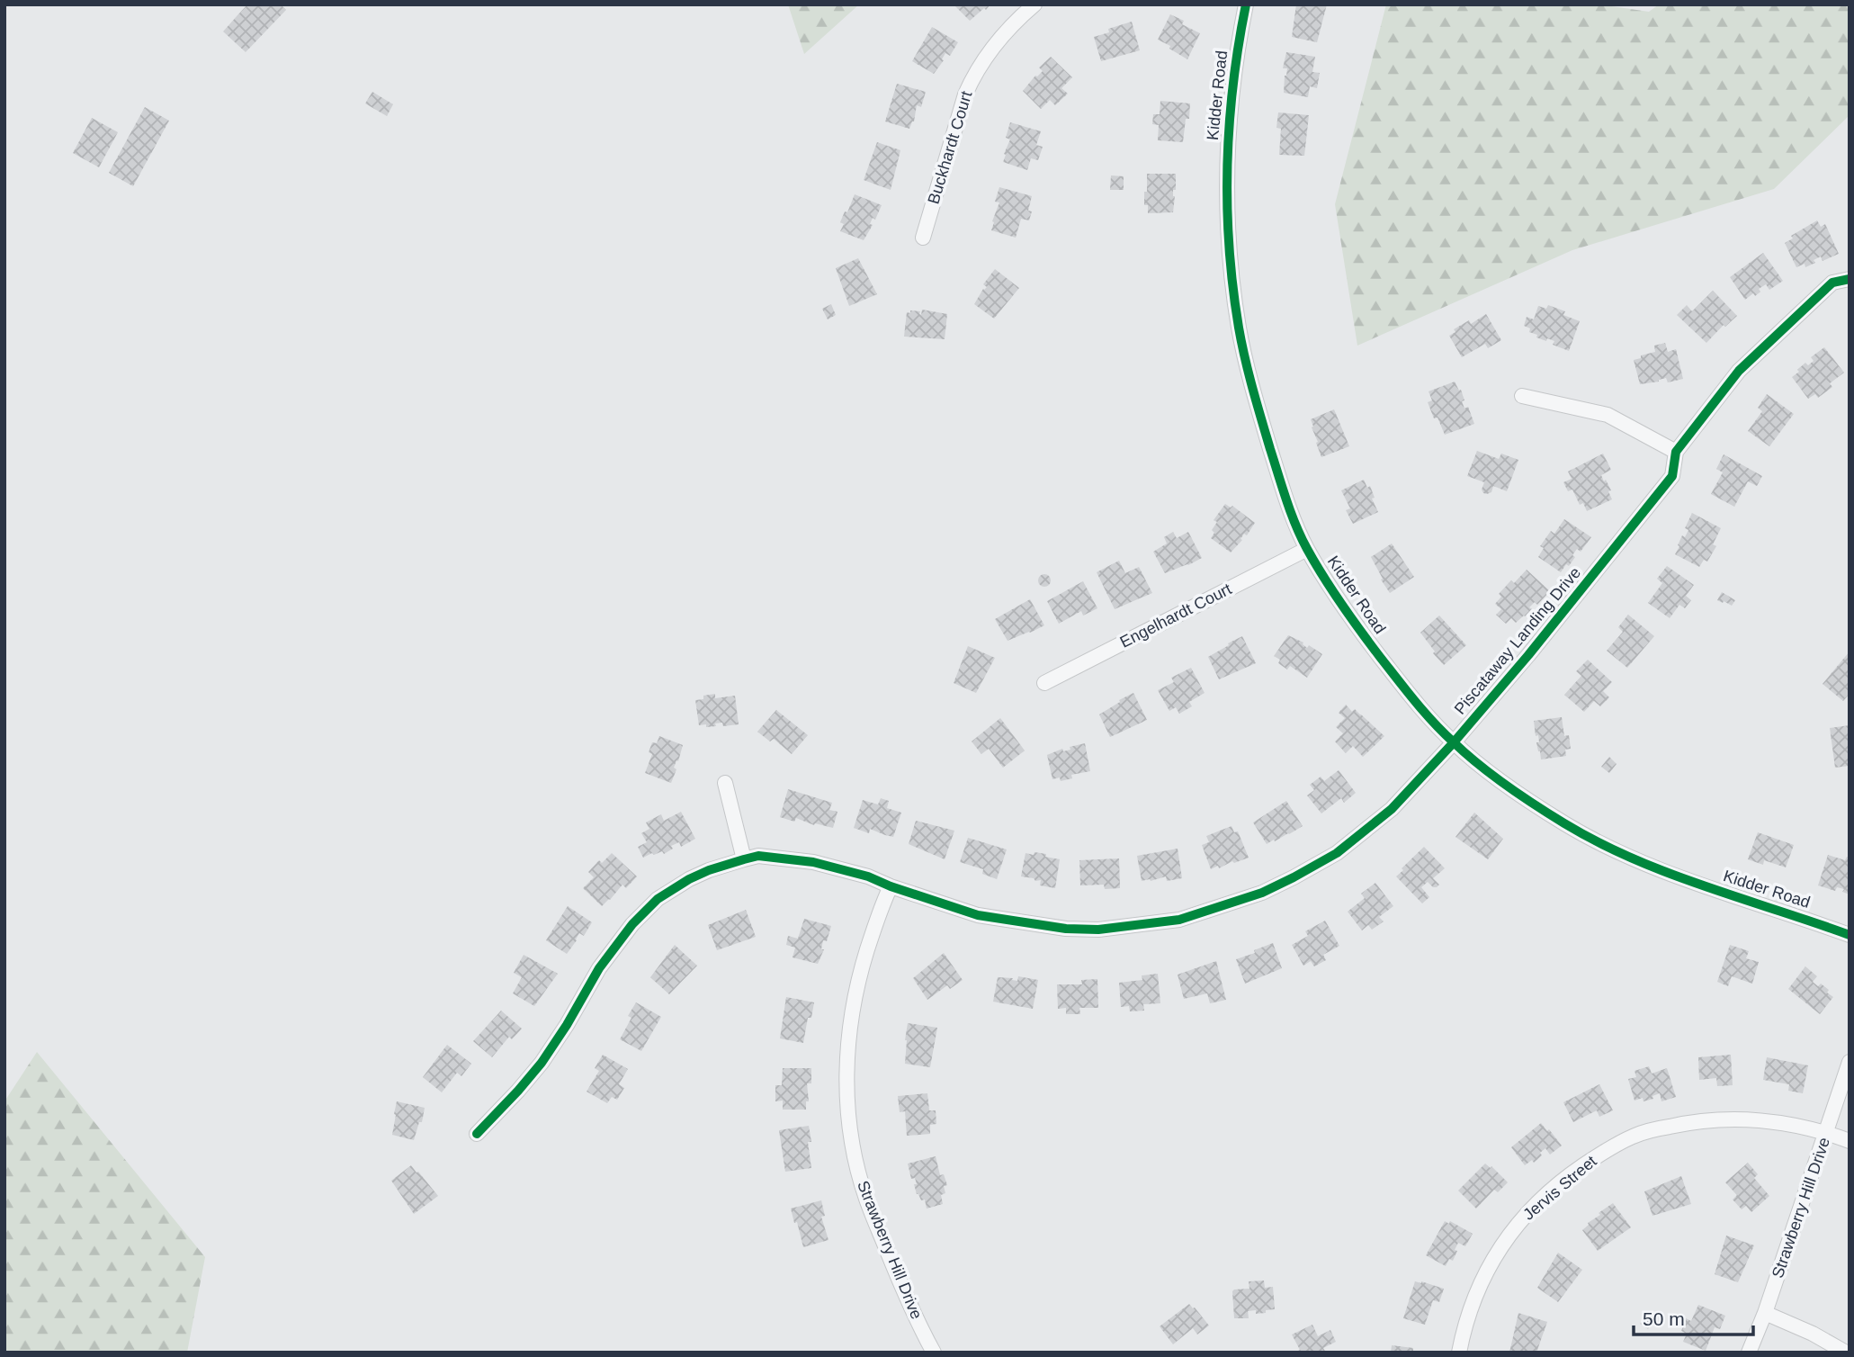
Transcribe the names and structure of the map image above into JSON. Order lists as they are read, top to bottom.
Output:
{
  "streets": {
    "street": [
      "Kidder Road",
      "Buckhardt Court",
      "Engelhardt Court",
      "Piscataway Landing Drive",
      "Jervis Street",
      "Strawberry Hill Drive"
    ]
  },
  "crossings": [
    ["Kidder Road", "Engelhardt Court"],
    ["Kidder Road", "Piscataway Landing Drive"],
    ["Piscataway Landing Drive", "Strawberry Hill Drive"],
    ["Jervis Street", "Strawberry Hill Drive"]
  ],
  "scale_bar": "50 m"
}
